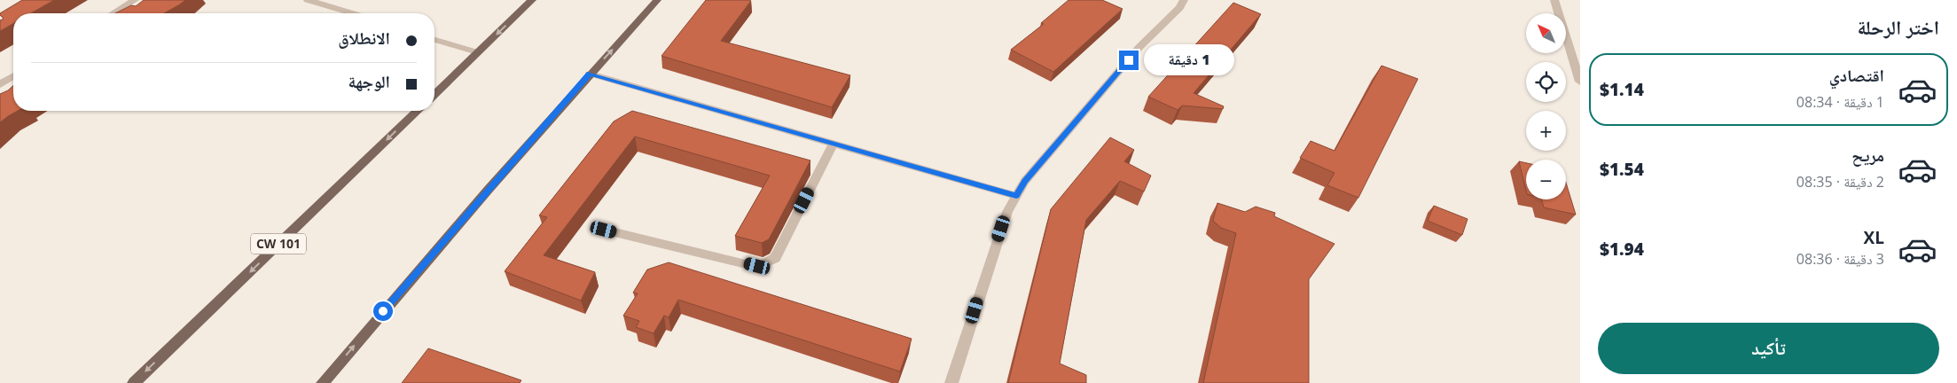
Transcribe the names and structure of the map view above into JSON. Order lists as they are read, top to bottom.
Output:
{
  "streets": {
    "main road": ["CW 101"]
  },
  "north": "top left",
  "page": {
    "heading": "اختر الرحلة",
    "map_buttons": ["+", "−"],
    "banner": ["الانطلاق", "الوجهة"],
    "bubble": "1 دقيقة",
    "list": [
      {
        "name": "اقتصادي",
        "note": "1 دقيقة · 08:34",
        "value": "$1.14"
      },
      {
        "name": "مريح",
        "note": "2 دقيقة · 08:35",
        "value": "$1.54"
      },
      {
        "name": "XL",
        "note": "3 دقيقة · 08:36",
        "value": "$1.94"
      }
    ],
    "buttons": "تأكيد"
  }
}
